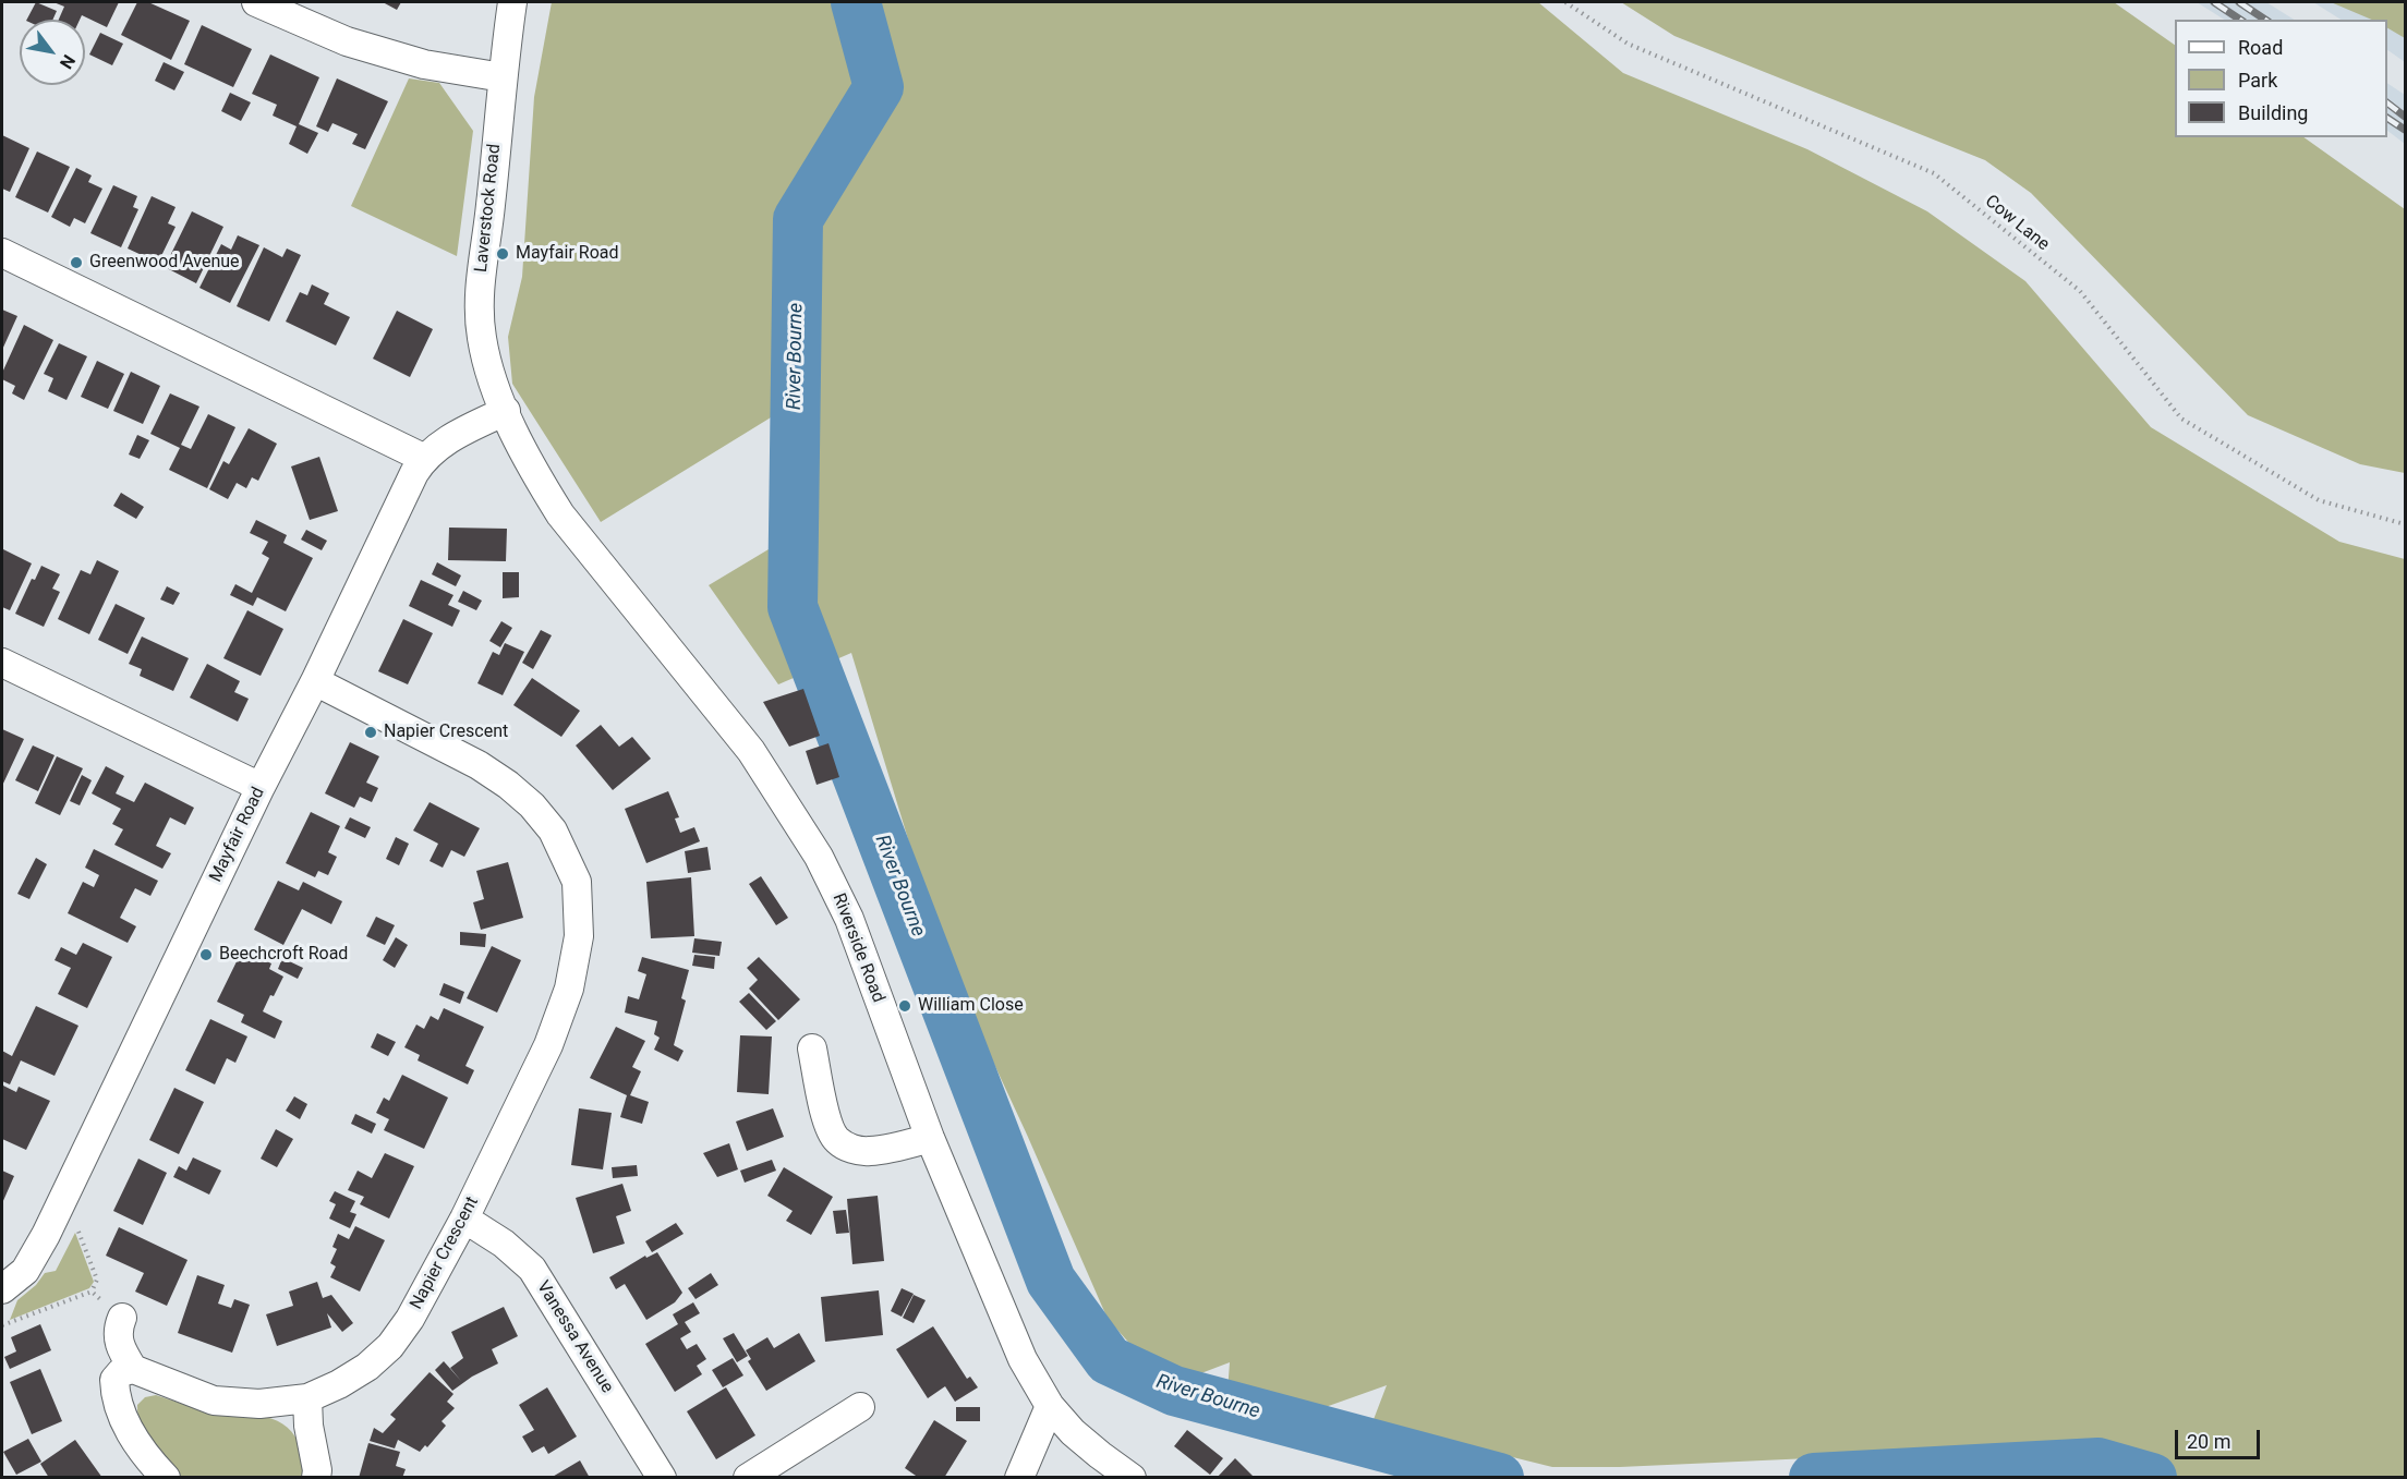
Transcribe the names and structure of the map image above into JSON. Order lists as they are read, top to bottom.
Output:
{
  "streets": {
    "street": [
      "Laverstock Road",
      "Mayfair Road",
      "Riverside Road",
      "Napier Crescent",
      "Vanessa Avenue"
    ],
    "path": ["Cow Lane"]
  },
  "crossings": [
    ["Laverstock Road", "Mayfair Road"],
    ["Laverstock Road", "Riverside Road"],
    ["Mayfair Road", "Riverside Road"],
    ["Mayfair Road", "Napier Crescent"],
    ["Napier Crescent", "Vanessa Avenue"]
  ],
  "water": ["River Bourne"],
  "places": [
    "Mayfair Road",
    "Greenwood Avenue",
    "Napier Crescent",
    "Beechcroft Road",
    "William Close"
  ],
  "legend": ["Road", "Park", "Building"],
  "scale_bar": "20 m",
  "north": "bottom right"
}
